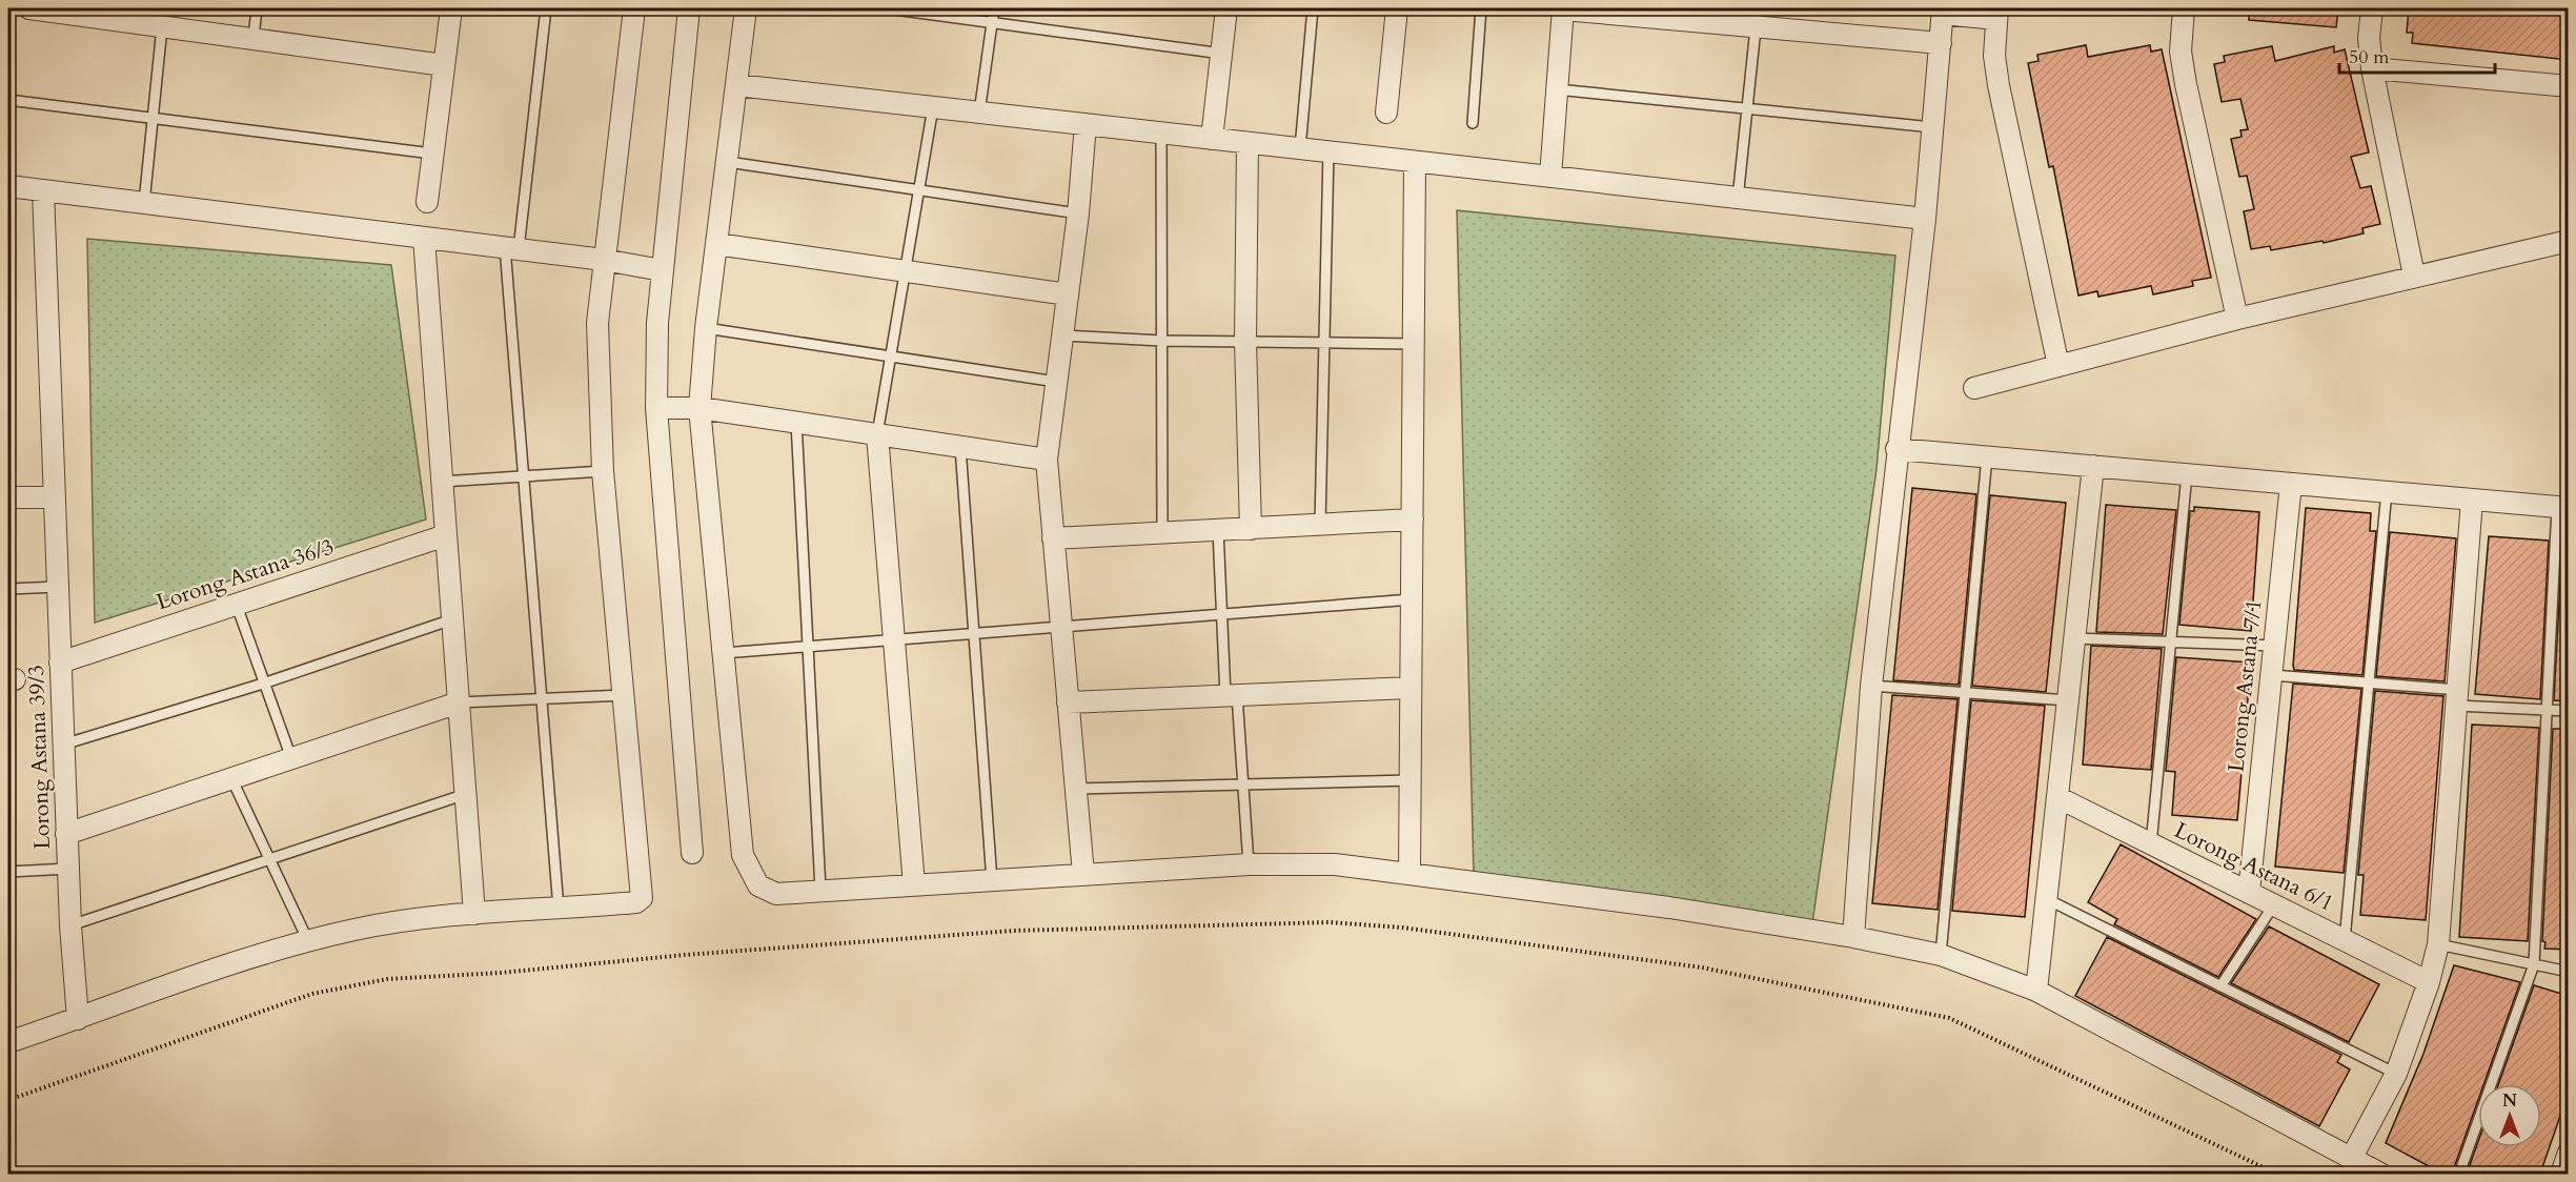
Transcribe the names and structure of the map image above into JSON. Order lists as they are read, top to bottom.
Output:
{
  "streets": {
    "street": [
      "Lorong Astana 36/3",
      "Lorong Astana 7/1",
      "Lorong Astana 39/3",
      "Lorong Astana 6/1"
    ]
  },
  "crossings": [
    ["Lorong Astana 36/3", "Lorong Astana 39/3"],
    ["Lorong Astana 7/1", "Lorong Astana 6/1"]
  ],
  "scale_bar": "50 m",
  "north": "top"
}
